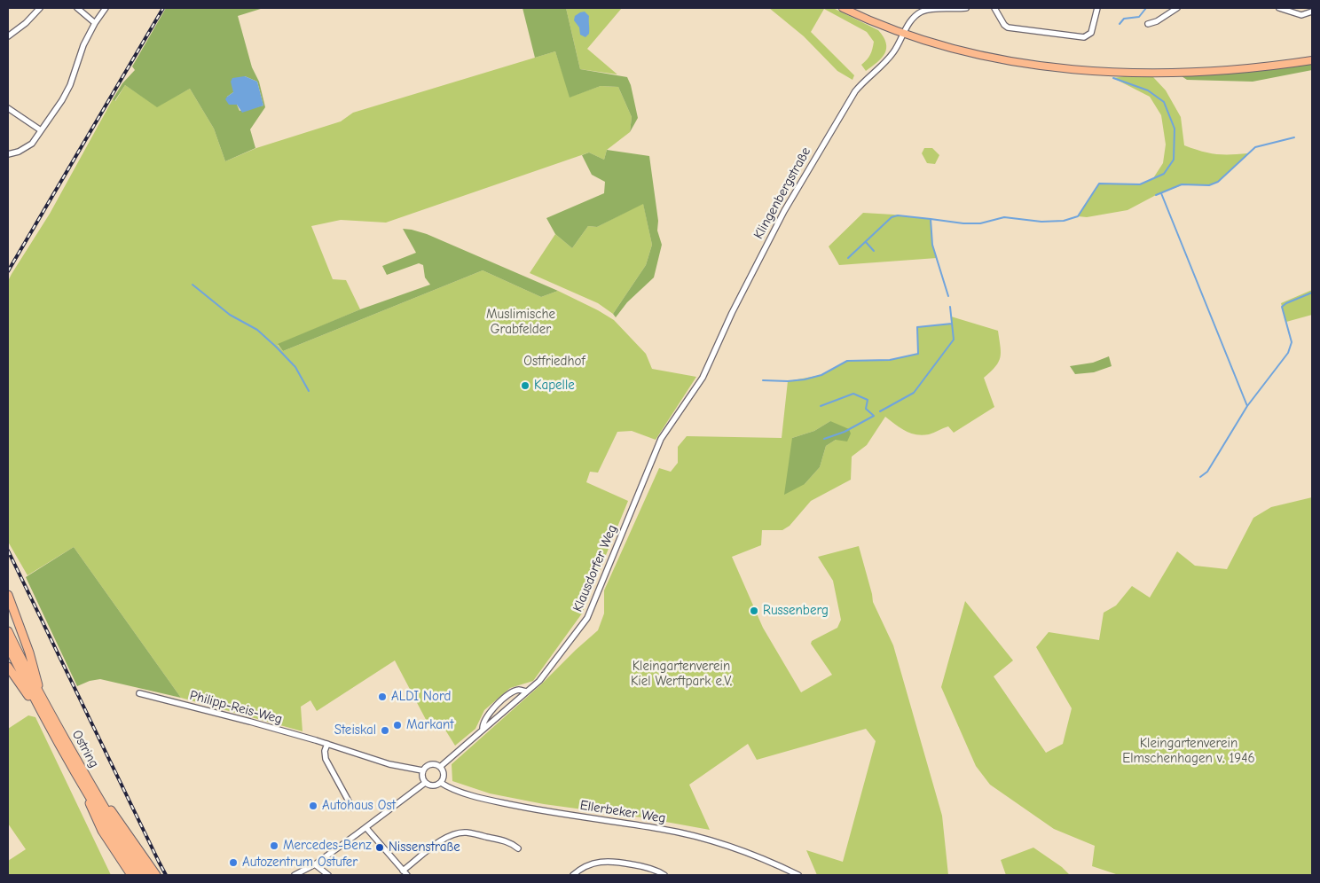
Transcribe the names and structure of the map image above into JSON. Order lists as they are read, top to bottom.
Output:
{
  "streets": {
    "highway": ["Ostring"],
    "street": [
      "Klingenbergstraße",
      "Klausdorfer Weg",
      "Philipp-Reis-Weg",
      "Ellerbeker Weg"
    ]
  },
  "crossings": [
    ["Klingenbergstraße", "Klausdorfer Weg"],
    ["Klausdorfer Weg", "Philipp-Reis-Weg"],
    ["Klausdorfer Weg", "Ellerbeker Weg"],
    ["Philipp-Reis-Weg", "Ellerbeker Weg"]
  ],
  "parks": [
    "Muslimische Grabfelder",
    "Ostfriedhof",
    "Kleingartenverein Kiel Werftpark e.V.",
    "Kleingartenverein Elmschenhagen v. 1946"
  ],
  "places": [
    "Kapelle",
    "Russenberg",
    "ALDI Nord",
    "Markant",
    "Steiskal",
    "Autohaus Ost",
    "Mercedes-Benz",
    "Nissenstraße",
    "Autozentrum Ostufer"
  ]
}
